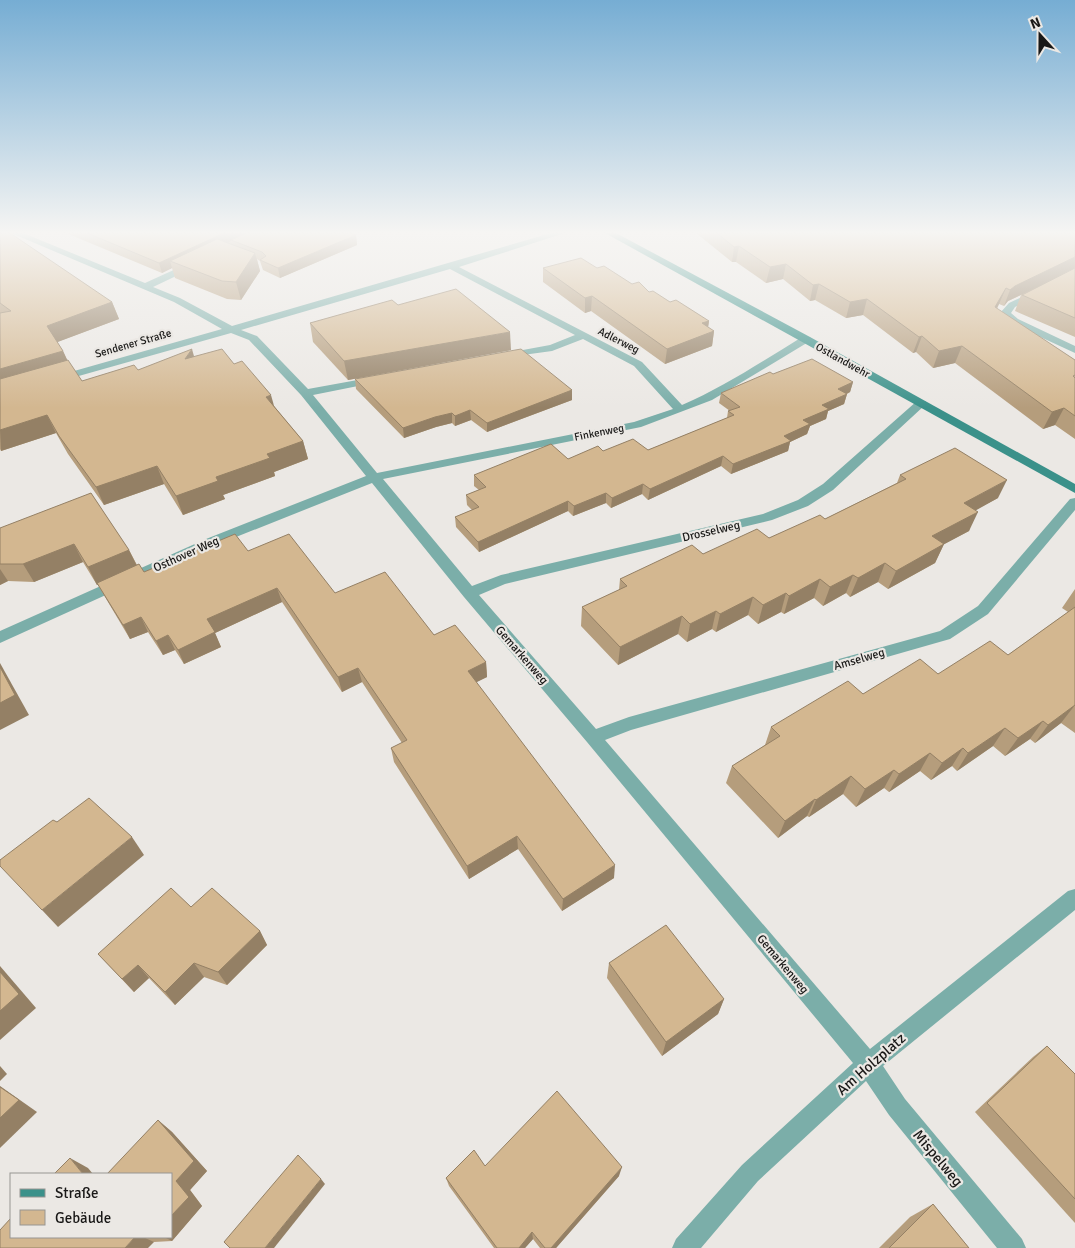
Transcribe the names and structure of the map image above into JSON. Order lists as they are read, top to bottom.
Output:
{
  "streets": {
    "street": [
      "Adlerweg",
      "Sendener Straße",
      "Ostlandwehr",
      "Finkenweg",
      "Drosselweg",
      "Osthover Weg",
      "Gemarkenweg",
      "Amselweg",
      "Am Holzplatz",
      "Mispelweg"
    ]
  },
  "crossings": [
    ["Adlerweg", "Finkenweg"],
    ["Sendener Straße", "Gemarkenweg"],
    ["Ostlandwehr", "Finkenweg"],
    ["Ostlandwehr", "Drosselweg"],
    ["Finkenweg", "Osthover Weg"],
    ["Finkenweg", "Gemarkenweg"],
    ["Drosselweg", "Gemarkenweg"],
    ["Osthover Weg", "Gemarkenweg"],
    ["Gemarkenweg", "Amselweg"],
    ["Gemarkenweg", "Am Holzplatz"],
    ["Gemarkenweg", "Mispelweg"],
    ["Am Holzplatz", "Mispelweg"]
  ],
  "legend": ["Straße", "Gebäude"],
  "north": "top"
}
